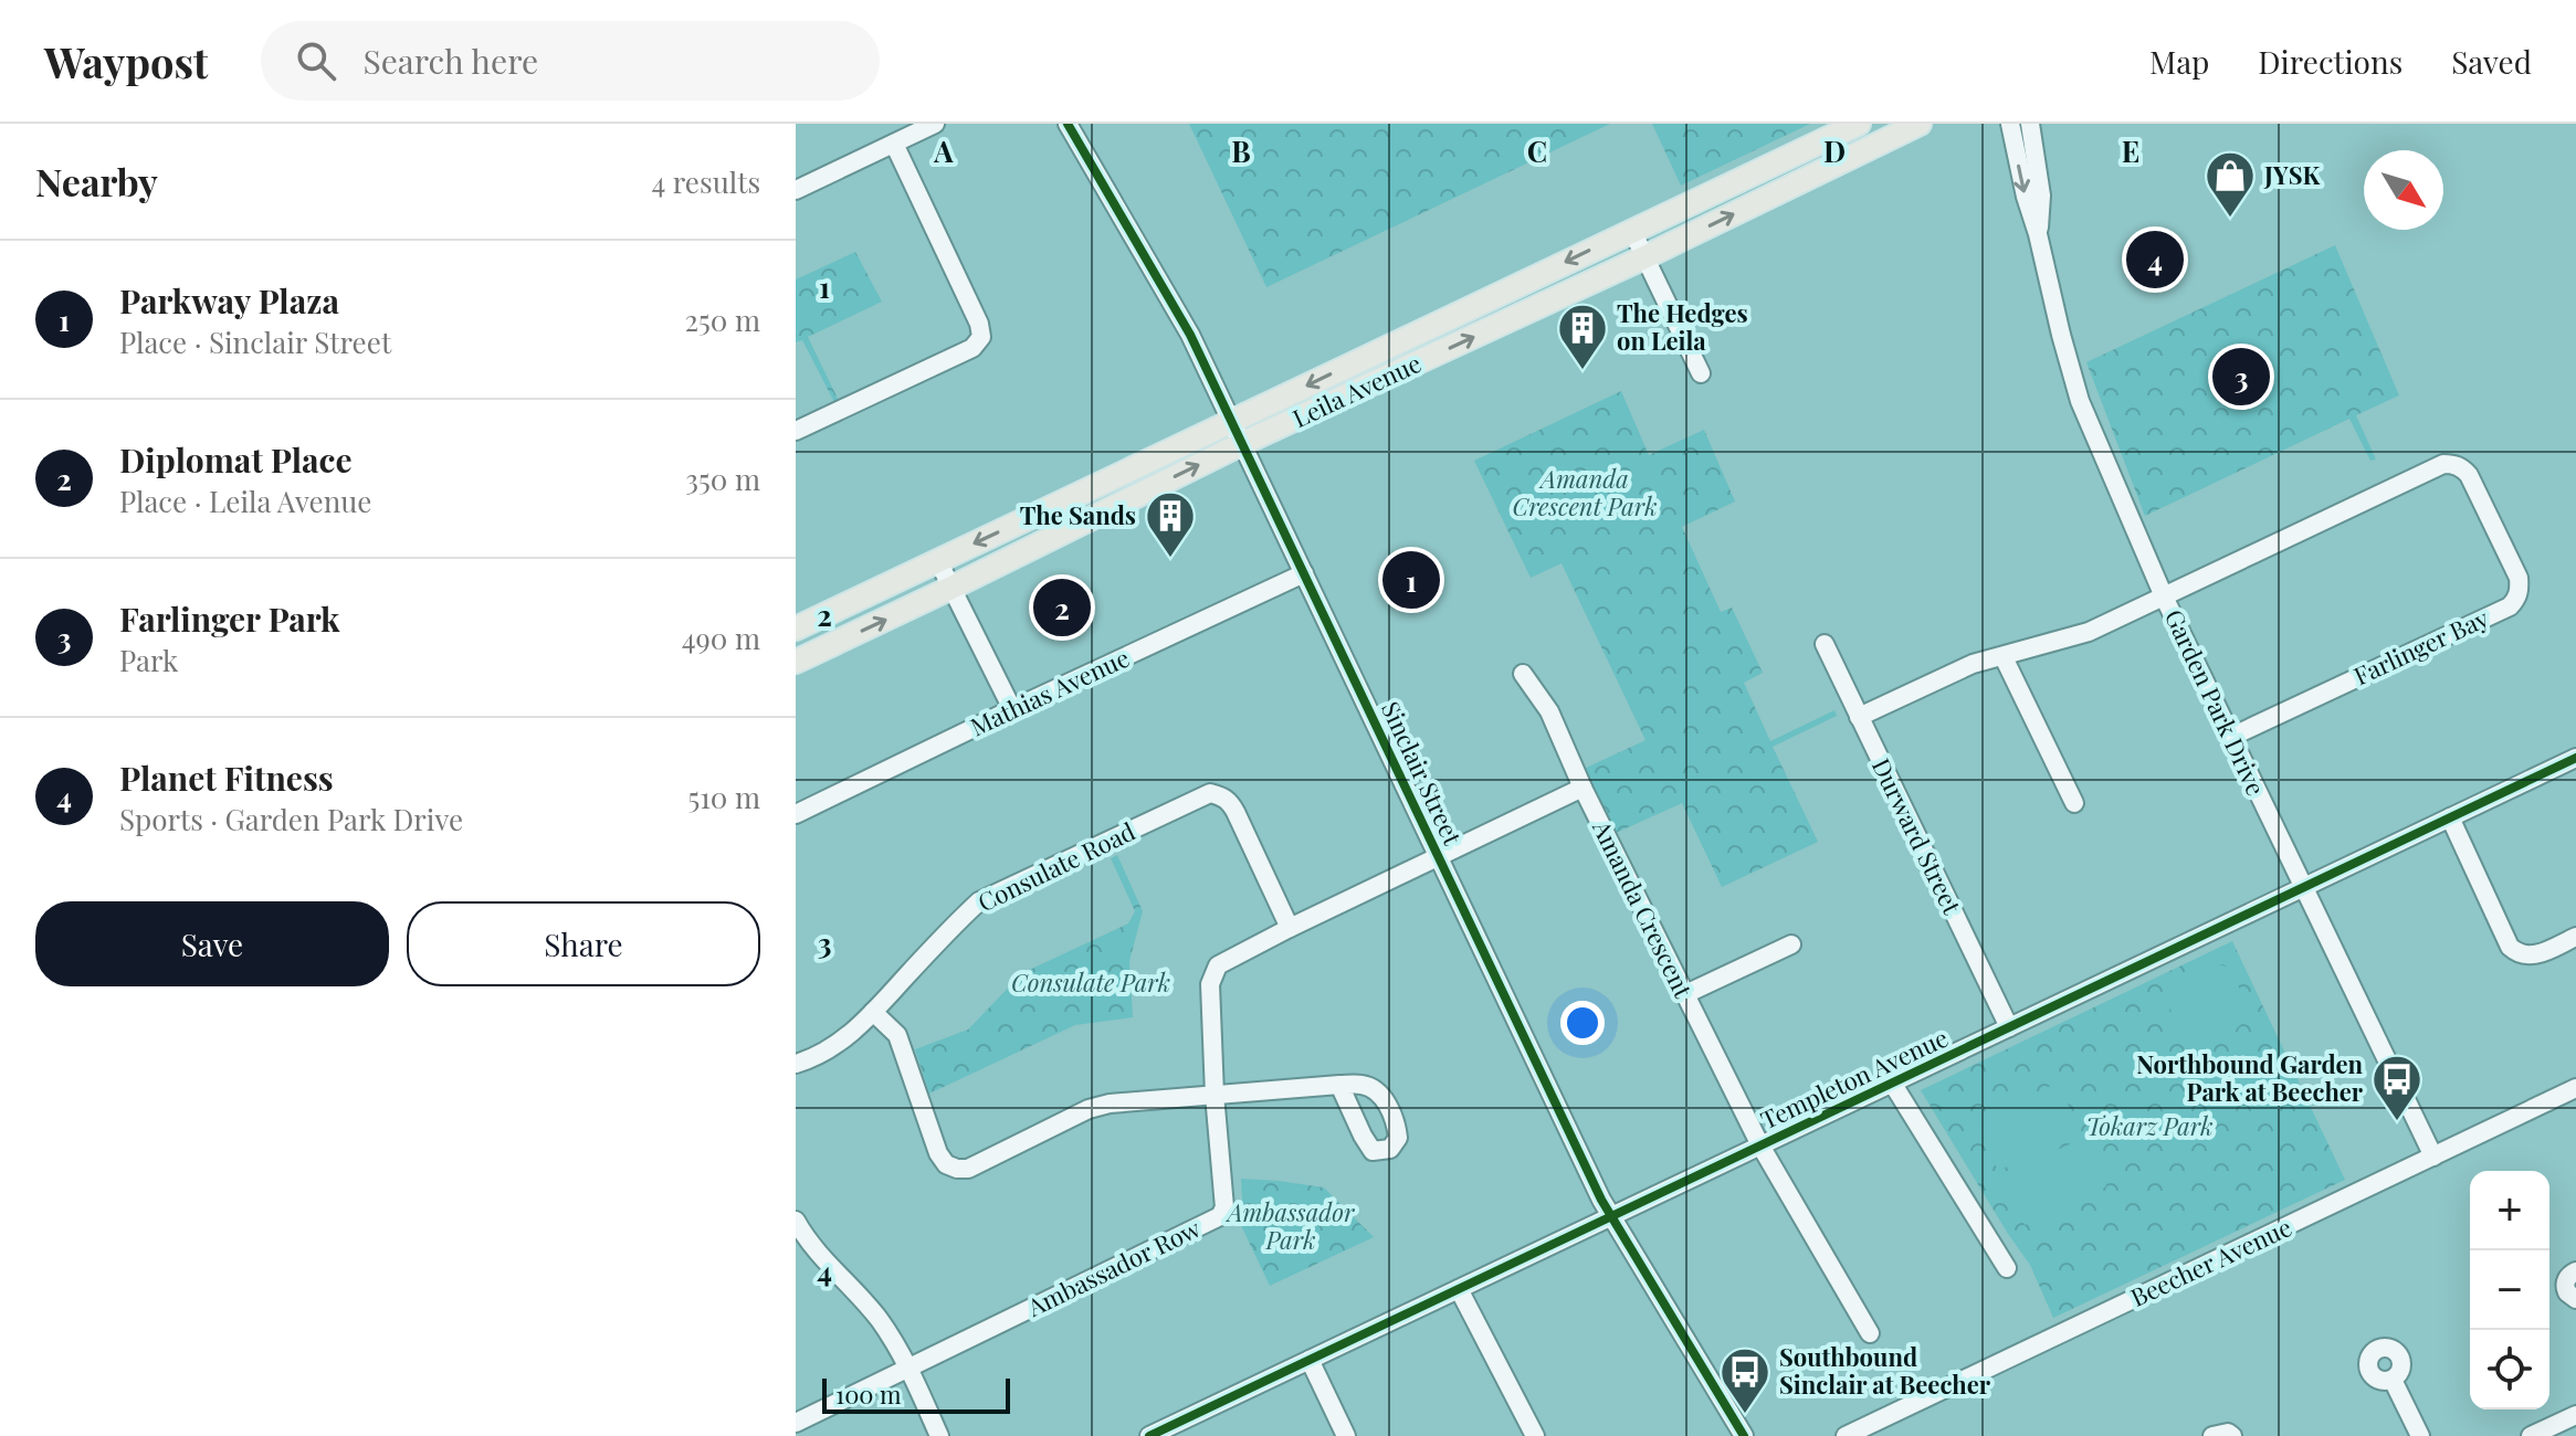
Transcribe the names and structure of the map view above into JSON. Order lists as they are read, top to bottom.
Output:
{
  "streets": {
    "main road": ["Leila Avenue"],
    "street": [
      "Farlinger Bay",
      "Mathias Avenue",
      "Garden Park Drive",
      "Sinclair Street",
      "Durward Street",
      "Consulate Road",
      "Amanda Crescent",
      "Templeton Avenue",
      "Beecher Avenue",
      "Ambassador Row"
    ]
  },
  "crossings": [
    ["Leila Avenue", "Sinclair Street"],
    ["Farlinger Bay", "Garden Park Drive"],
    ["Farlinger Bay", "Durward Street"],
    ["Mathias Avenue", "Sinclair Street"],
    ["Garden Park Drive", "Templeton Avenue"],
    ["Garden Park Drive", "Beecher Avenue"],
    ["Sinclair Street", "Templeton Avenue"],
    ["Sinclair Street", "Ambassador Row"],
    ["Durward Street", "Templeton Avenue"],
    ["Consulate Road", "Ambassador Row"],
    ["Amanda Crescent", "Templeton Avenue"],
    ["Amanda Crescent", "Ambassador Row"]
  ],
  "parks": [
    "Amanda Crescent Park",
    "Consulate Park",
    "Tokarz Park",
    "Ambassador Park"
  ],
  "places": {
    "shop": ["JYSK"],
    "building": ["The Hedges on Leila", "The Sands"],
    "bus stop": ["Northbound Garden Park at Beecher", "Southbound Sinclair at Beecher"]
  },
  "scale_bar": "100 m",
  "north": "bottom right",
  "page": {
    "header": "Waypost",
    "search": "Search here",
    "nav": ["Map", "Directions", "Saved"],
    "heading": ["Nearby", "4 results"],
    "pins": [
      "4",
      "3",
      "1",
      "2"
    ],
    "list": [
      {
        "mark": "1",
        "name": "Parkway Plaza",
        "note": "Place · Sinclair Street",
        "value": "250 m"
      },
      {
        "mark": "2",
        "name": "Diplomat Place",
        "note": "Place · Leila Avenue",
        "value": "350 m"
      },
      {
        "mark": "3",
        "name": "Farlinger Park",
        "note": "Park",
        "value": "490 m"
      },
      {
        "mark": "4",
        "name": "Planet Fitness",
        "note": "Sports · Garden Park Drive",
        "value": "510 m"
      }
    ],
    "buttons": ["Save", "Share"],
    "map_buttons": ["+", "−"],
    "scale": "100 m"
  },
  "grid": {
    "columns": [
      "A",
      "B",
      "C",
      "D",
      "E"
    ],
    "rows": [
      "1",
      "2",
      "3",
      "4"
    ]
  }
}
